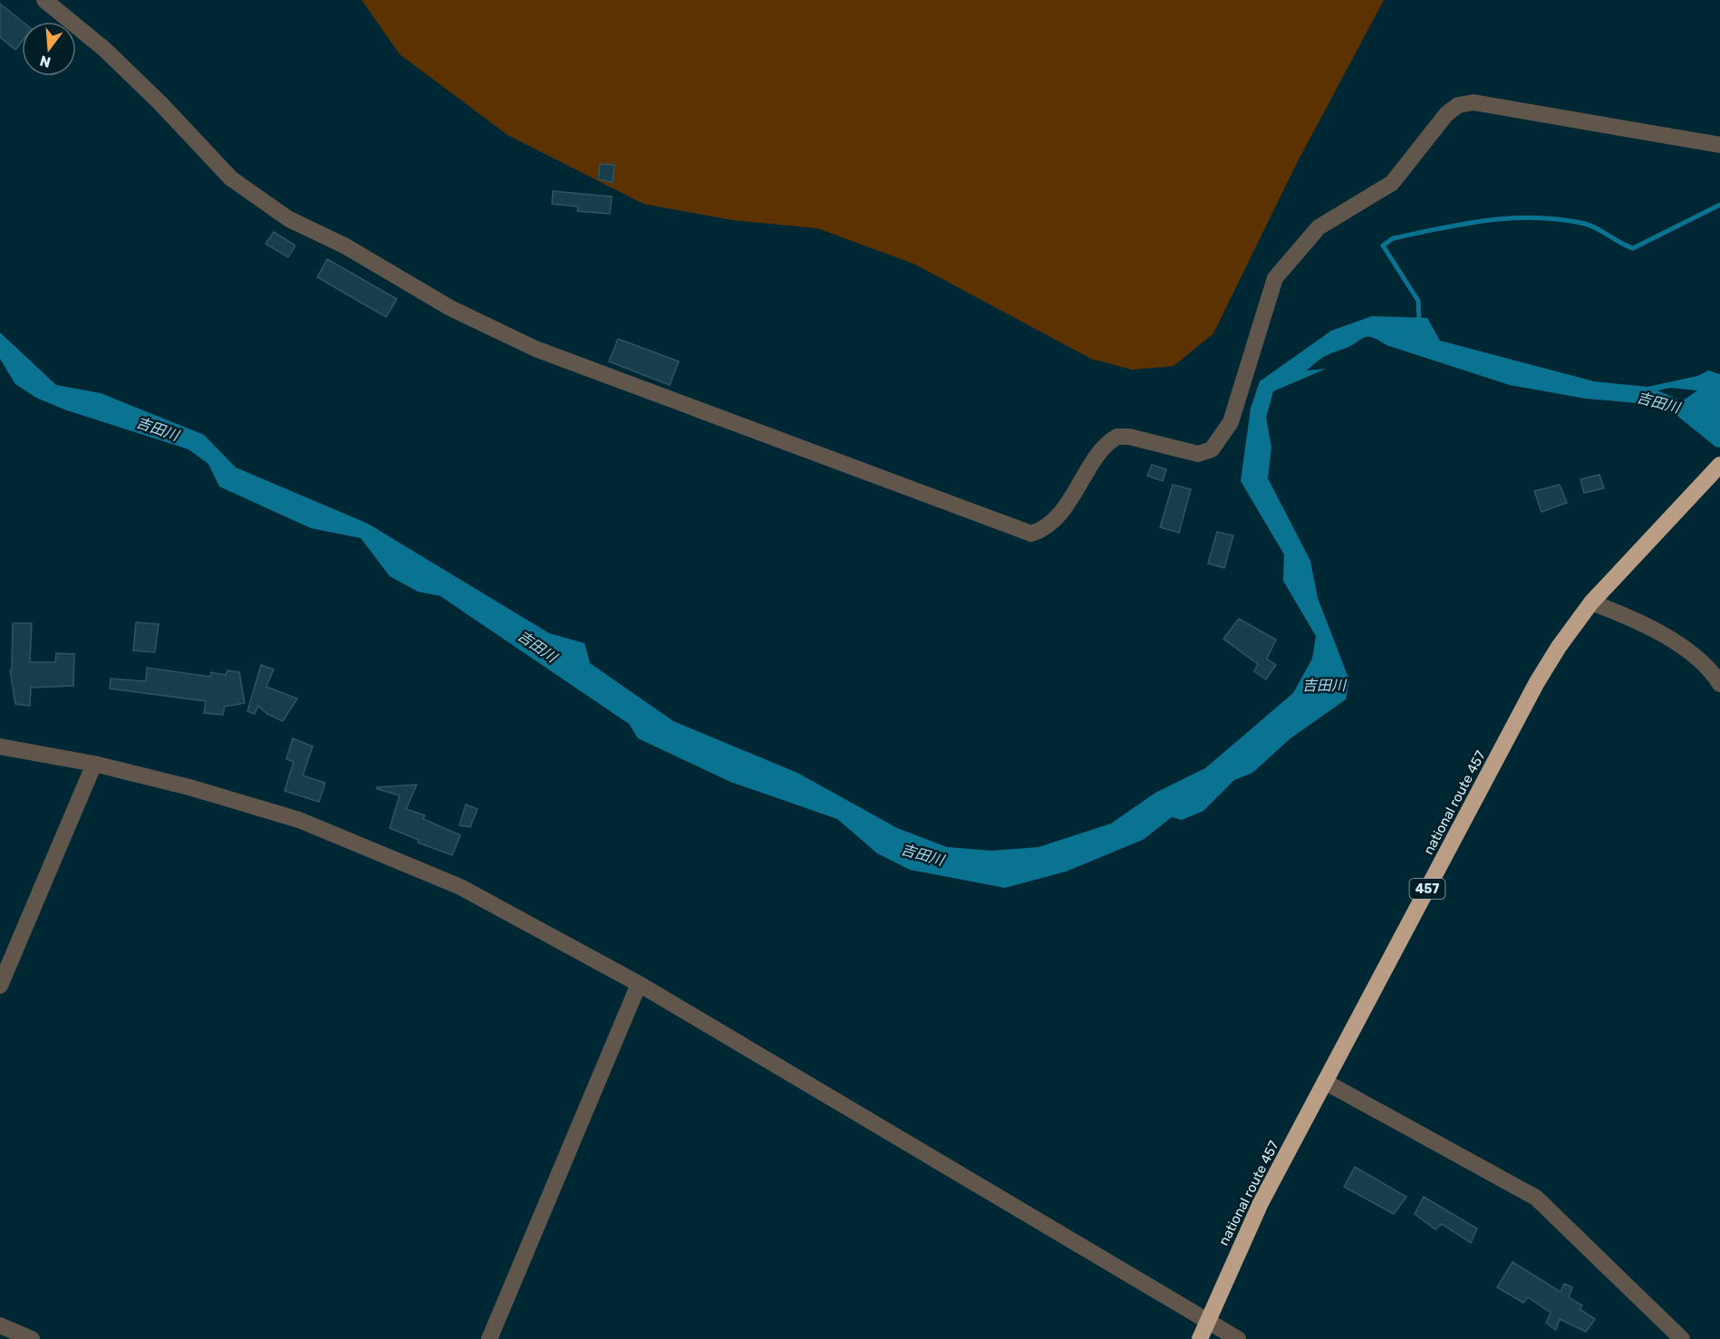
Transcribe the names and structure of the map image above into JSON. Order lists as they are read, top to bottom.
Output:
{
  "streets": {
    "highway": ["national route 457", "457"]
  },
  "water": ["吉田川"],
  "north": "bottom"
}
